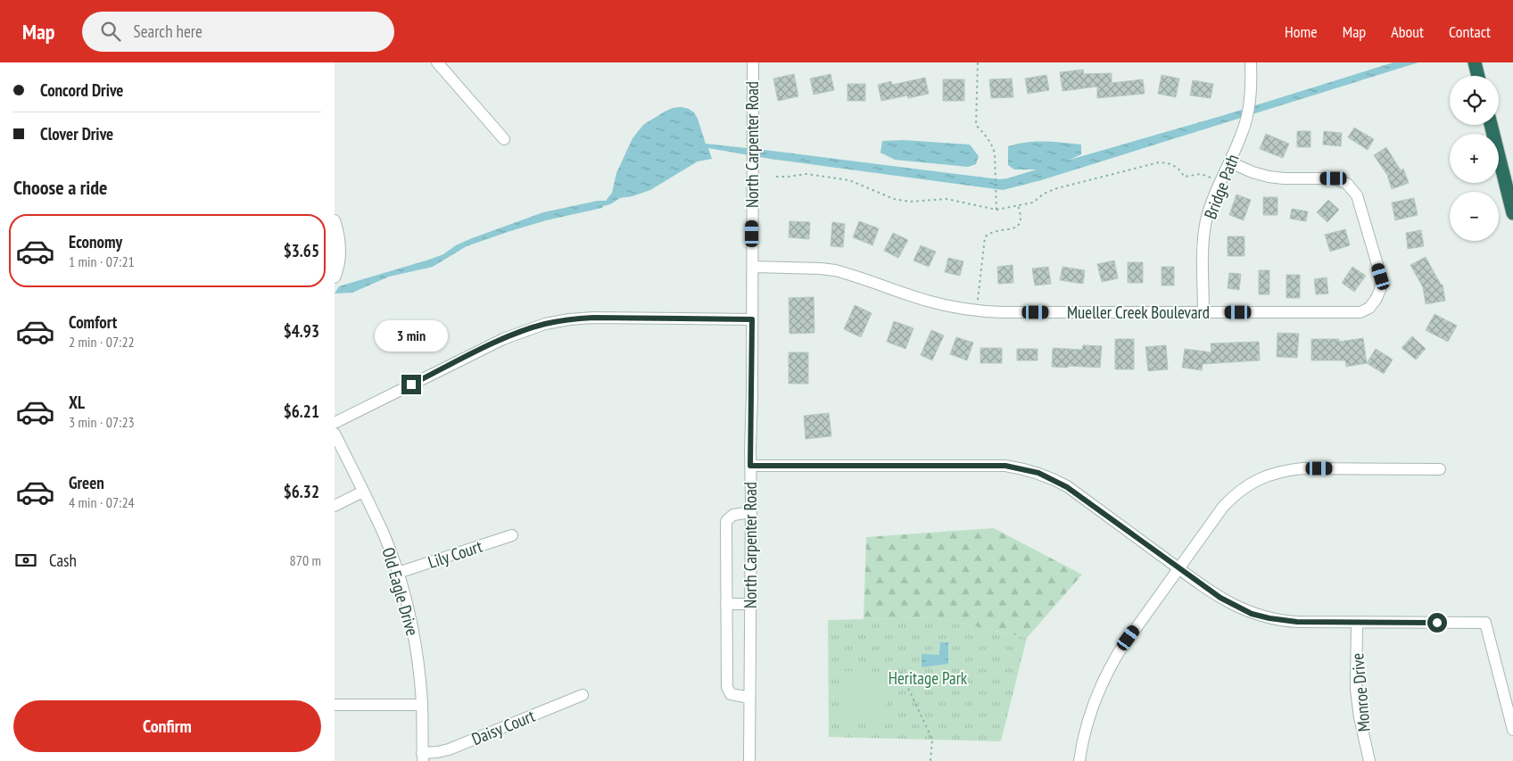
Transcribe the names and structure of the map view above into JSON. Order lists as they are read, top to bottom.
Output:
{
  "streets": {
    "street": [
      "North Carpenter Road",
      "Bridge Path",
      "Mueller Creek Boulevard",
      "Lily Court",
      "Old Eagle Drive",
      "Monroe Drive",
      "Daisy Court"
    ]
  },
  "crossings": [
    ["North Carpenter Road", "Mueller Creek Boulevard"],
    ["Bridge Path", "Mueller Creek Boulevard"],
    ["Lily Court", "Old Eagle Drive"],
    ["Old Eagle Drive", "Daisy Court"]
  ],
  "parks": ["Heritage Park"],
  "page": {
    "header": "Map",
    "search": "Search here",
    "nav": [
      "Home",
      "Map",
      "About",
      "Contact"
    ],
    "banner": ["Concord Drive", "Clover Drive"],
    "map_buttons": ["+", "−"],
    "heading": "Choose a ride",
    "list": [
      {
        "name": "Economy",
        "note": "1 min · 07:21",
        "value": "$3.65"
      },
      {
        "name": "Comfort",
        "note": "2 min · 07:22",
        "value": "$4.93"
      },
      {
        "name": "XL",
        "note": "3 min · 07:23",
        "value": "$6.21"
      },
      {
        "name": "Green",
        "note": "4 min · 07:24",
        "value": "$6.32"
      }
    ],
    "bubble": "3 min",
    "pay": ["Cash", "870 m"],
    "buttons": "Confirm"
  }
}
